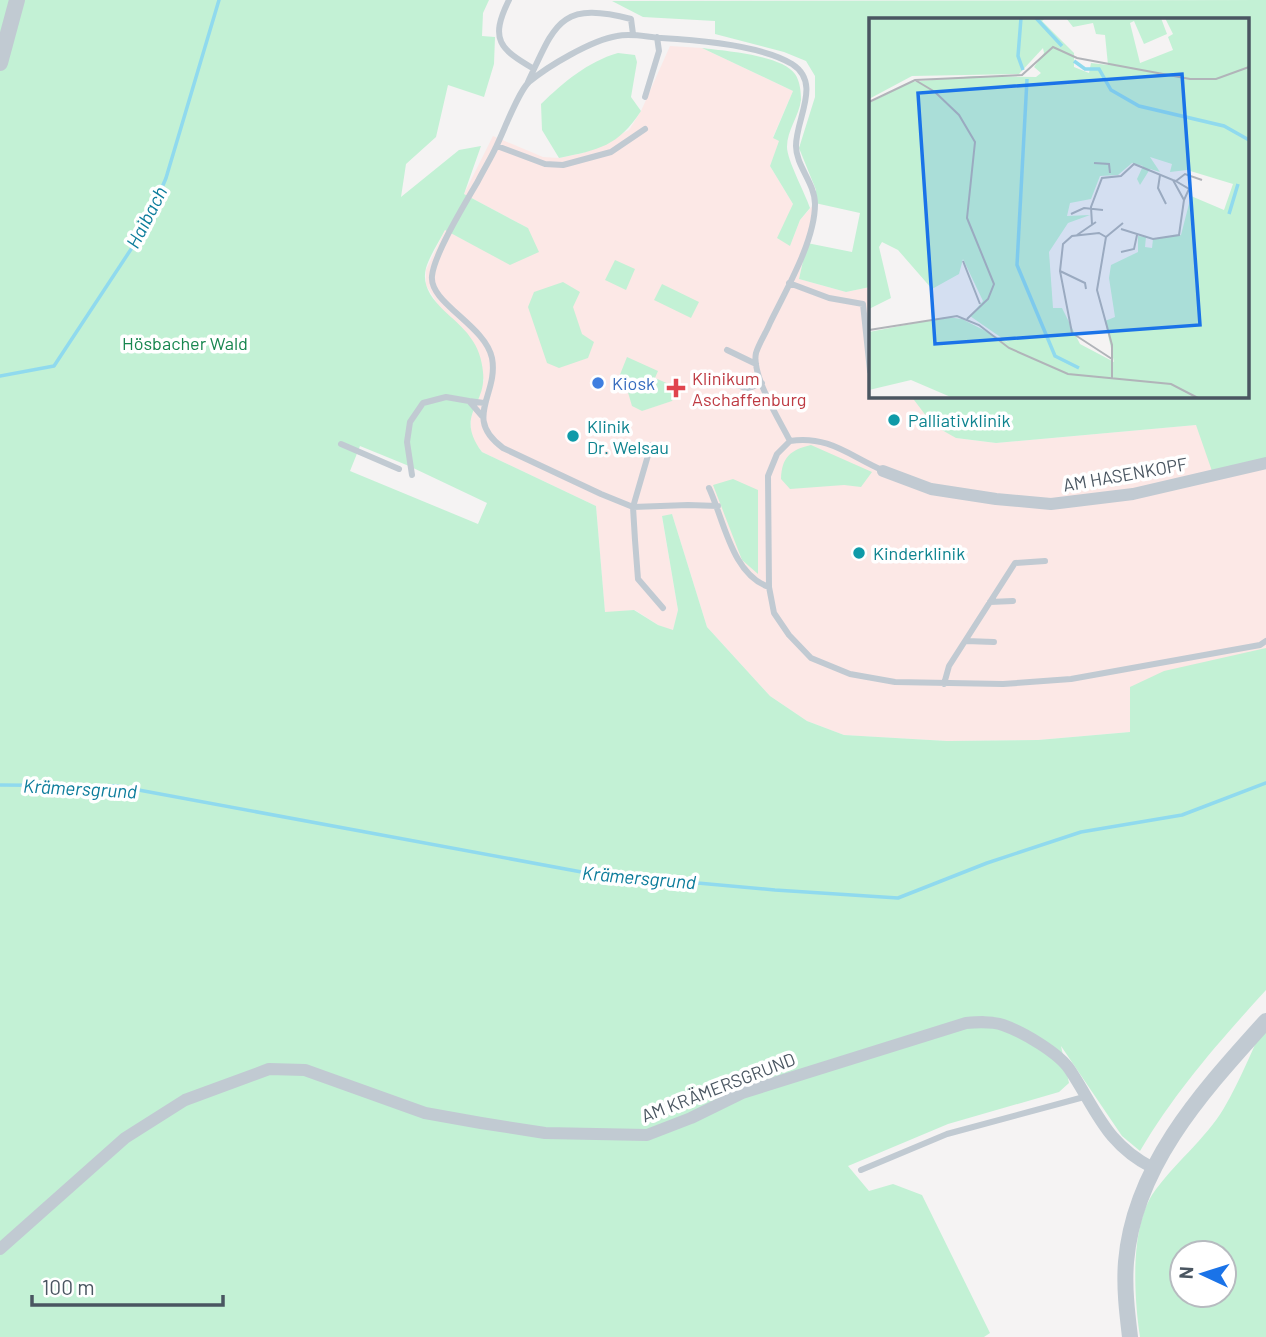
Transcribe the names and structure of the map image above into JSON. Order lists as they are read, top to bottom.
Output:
{
  "streets": {
    "street": ["AM HASENKOPF", "AM KRÄMERSGRUND"]
  },
  "water": ["Haibach", "Krämersgrund"],
  "parks": ["Hösbacher Wald"],
  "places": {
    "other": [
      "Kiosk",
      "Palliativklinik",
      "Klinik Dr. Welsau",
      "Kinderklinik"
    ],
    "health": ["Klinikum Aschaffenburg"]
  },
  "scale_bar": "100 m",
  "north": "left"
}
